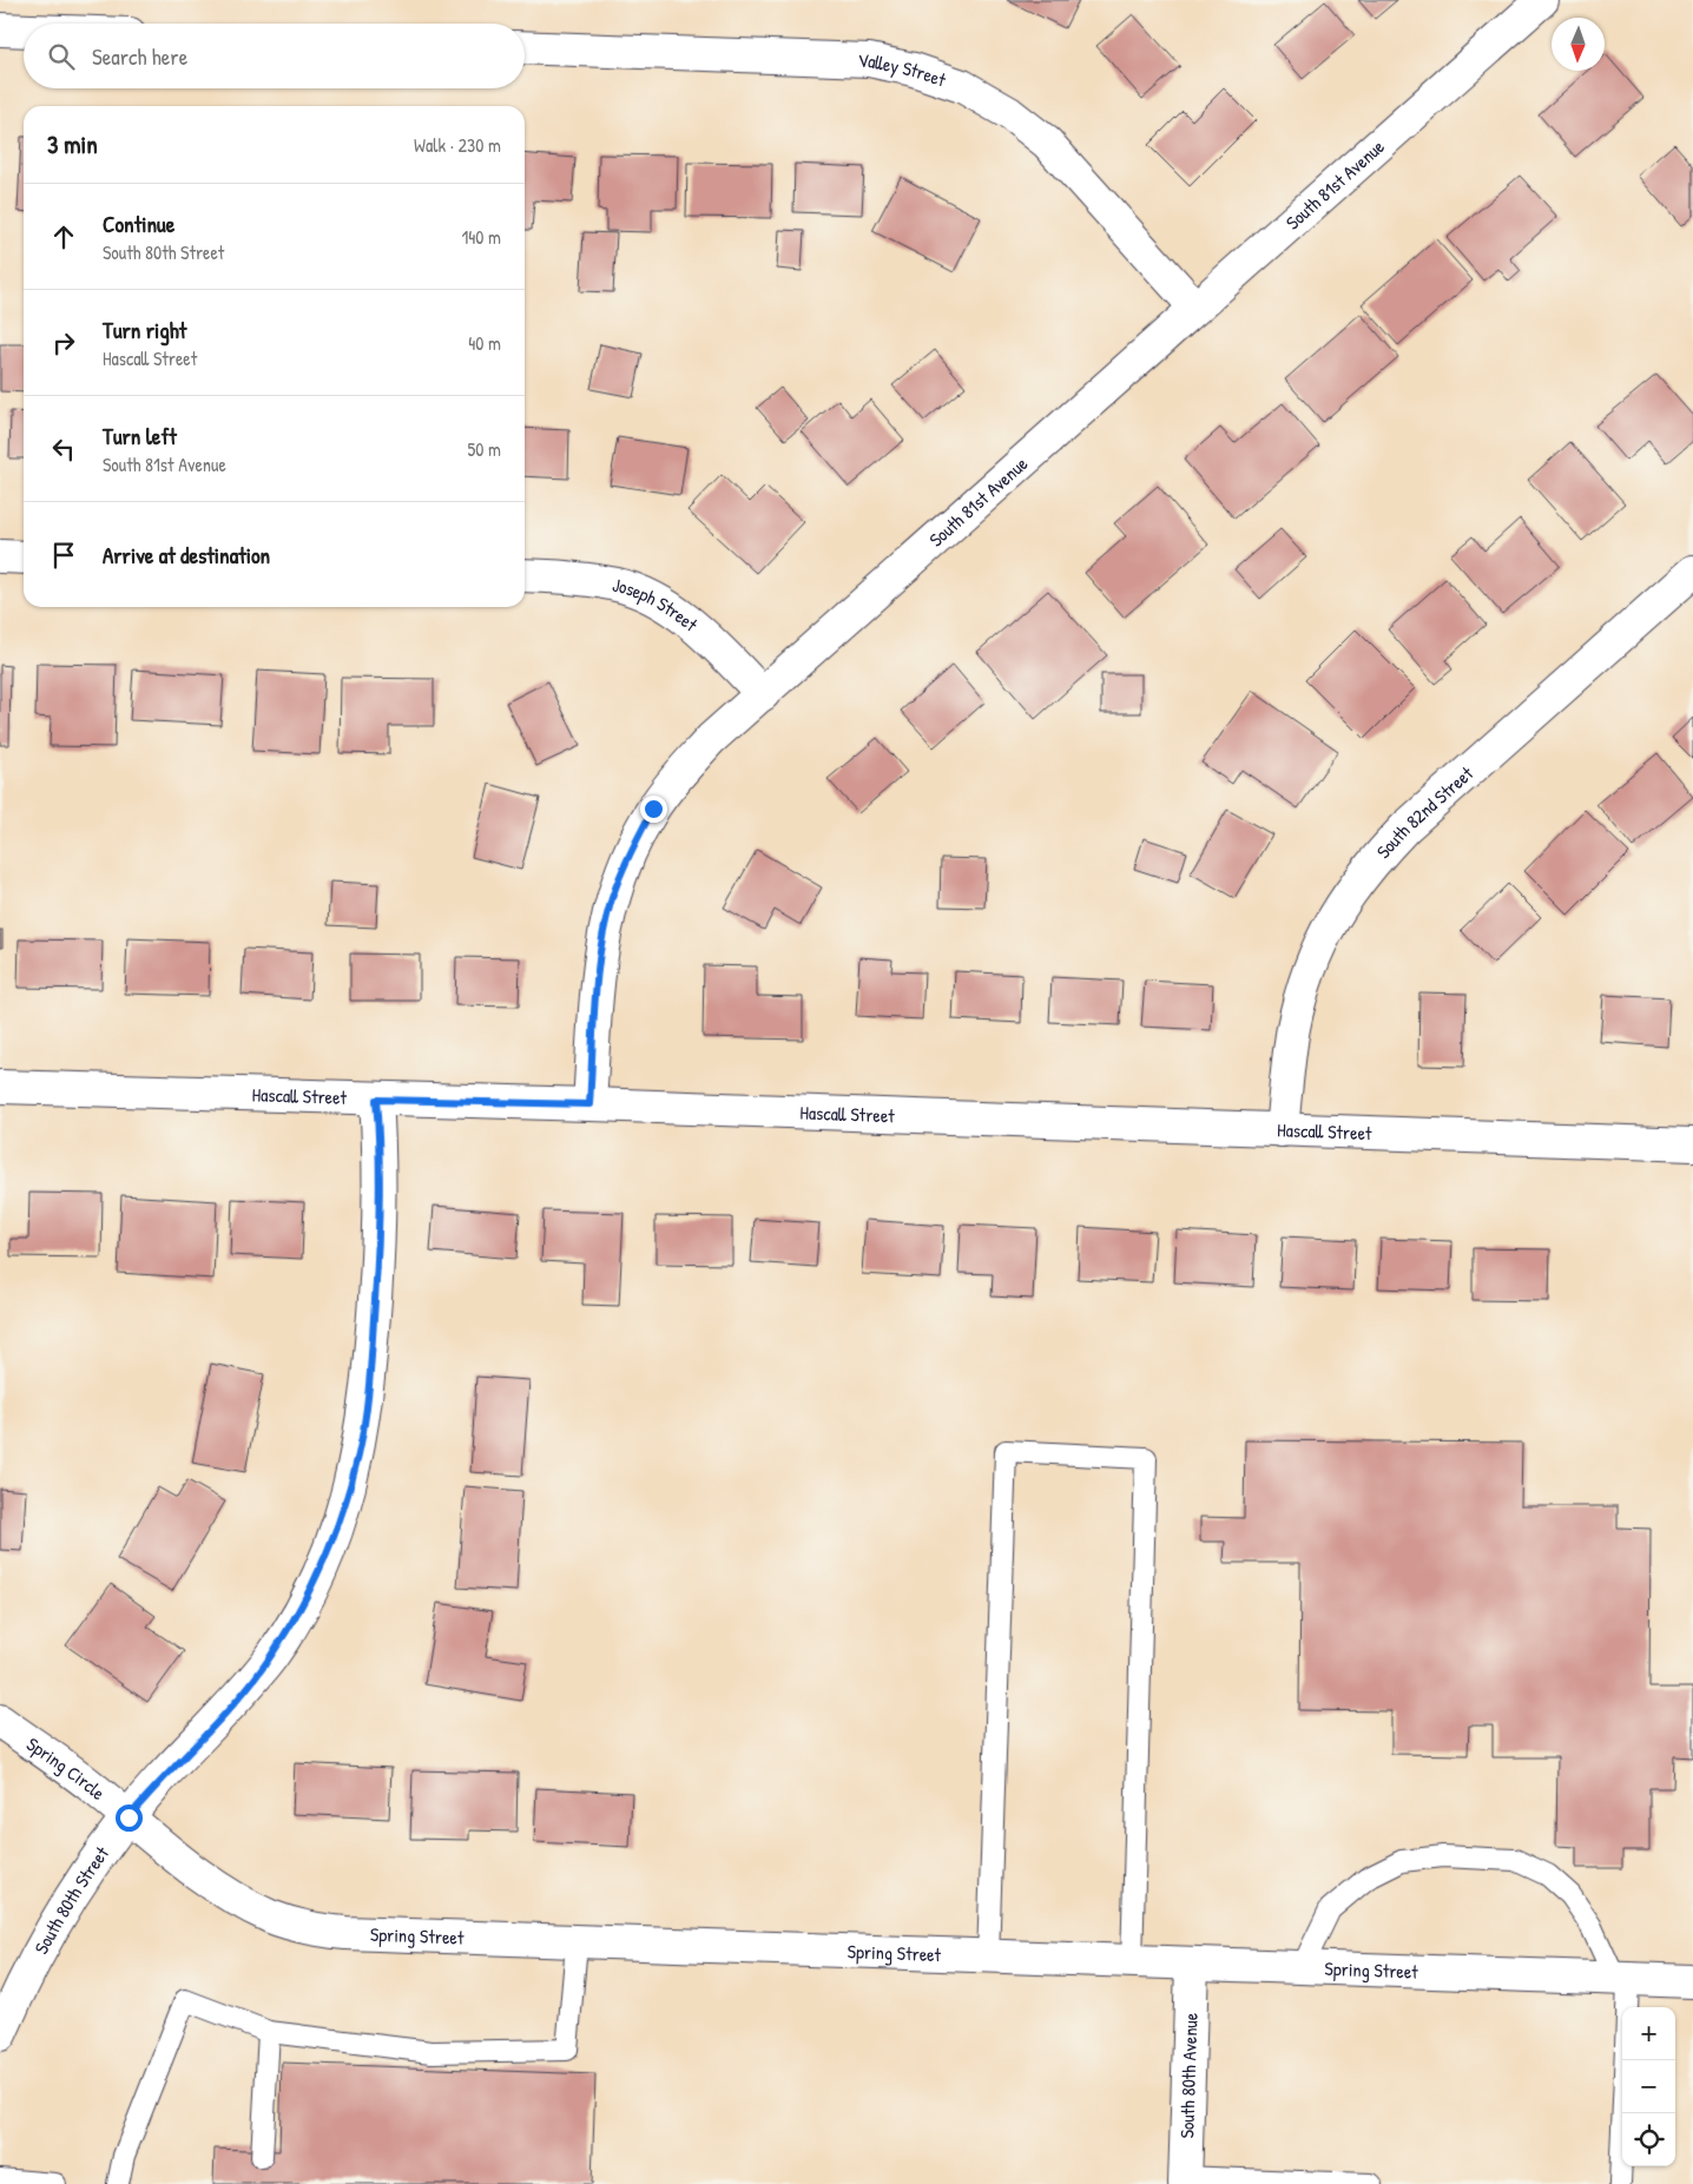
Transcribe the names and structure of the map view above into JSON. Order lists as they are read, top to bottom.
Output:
{
  "streets": {
    "street": [
      "Valley Street",
      "South 81st Avenue",
      "Joseph Street",
      "South 82nd Street",
      "Hascall Street",
      "Spring Circle",
      "South 80th Street",
      "Spring Street",
      "South 80th Avenue"
    ]
  },
  "crossings": [
    ["Valley Street", "South 81st Avenue"],
    ["South 81st Avenue", "Joseph Street"],
    ["South 81st Avenue", "Hascall Street"],
    ["South 82nd Street", "Hascall Street"],
    ["Hascall Street", "South 80th Street"],
    ["Spring Circle", "South 80th Street"],
    ["Spring Circle", "Spring Street"],
    ["South 80th Street", "Spring Street"],
    ["Spring Street", "South 80th Avenue"]
  ],
  "north": "bottom",
  "page": {
    "search": "Search here",
    "heading": ["3 min", "Walk · 230 m"],
    "list": [
      ["Continue", "South 80th Street", "140 m"],
      ["Turn right", "Hascall Street", "40 m"],
      ["Turn left", "South 81st Avenue", "50 m"],
      "Arrive at destination"
    ],
    "map_buttons": ["+", "−"]
  }
}
